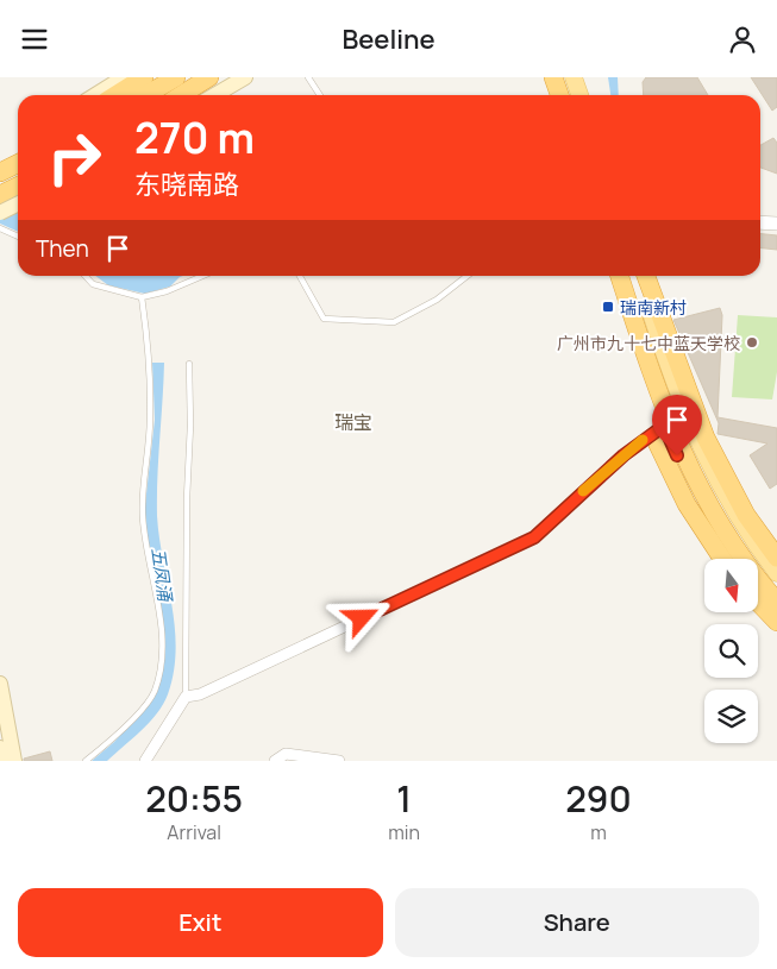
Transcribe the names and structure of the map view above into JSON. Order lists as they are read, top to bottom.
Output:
{
  "districts": ["瑞宝"],
  "water": ["五凤涌"],
  "places": {
    "transit": ["瑞南新村"],
    "other": ["广州市九十七中蓝天学校"]
  },
  "north": "bottom",
  "page": {
    "header": "Beeline",
    "turn": ["270 m", "东晓南路"],
    "then": "Then",
    "eta": [
      "20:55",
      "Arrival",
      "1",
      "min",
      "290",
      "m"
    ],
    "buttons": ["Exit", "Share"]
  }
}
